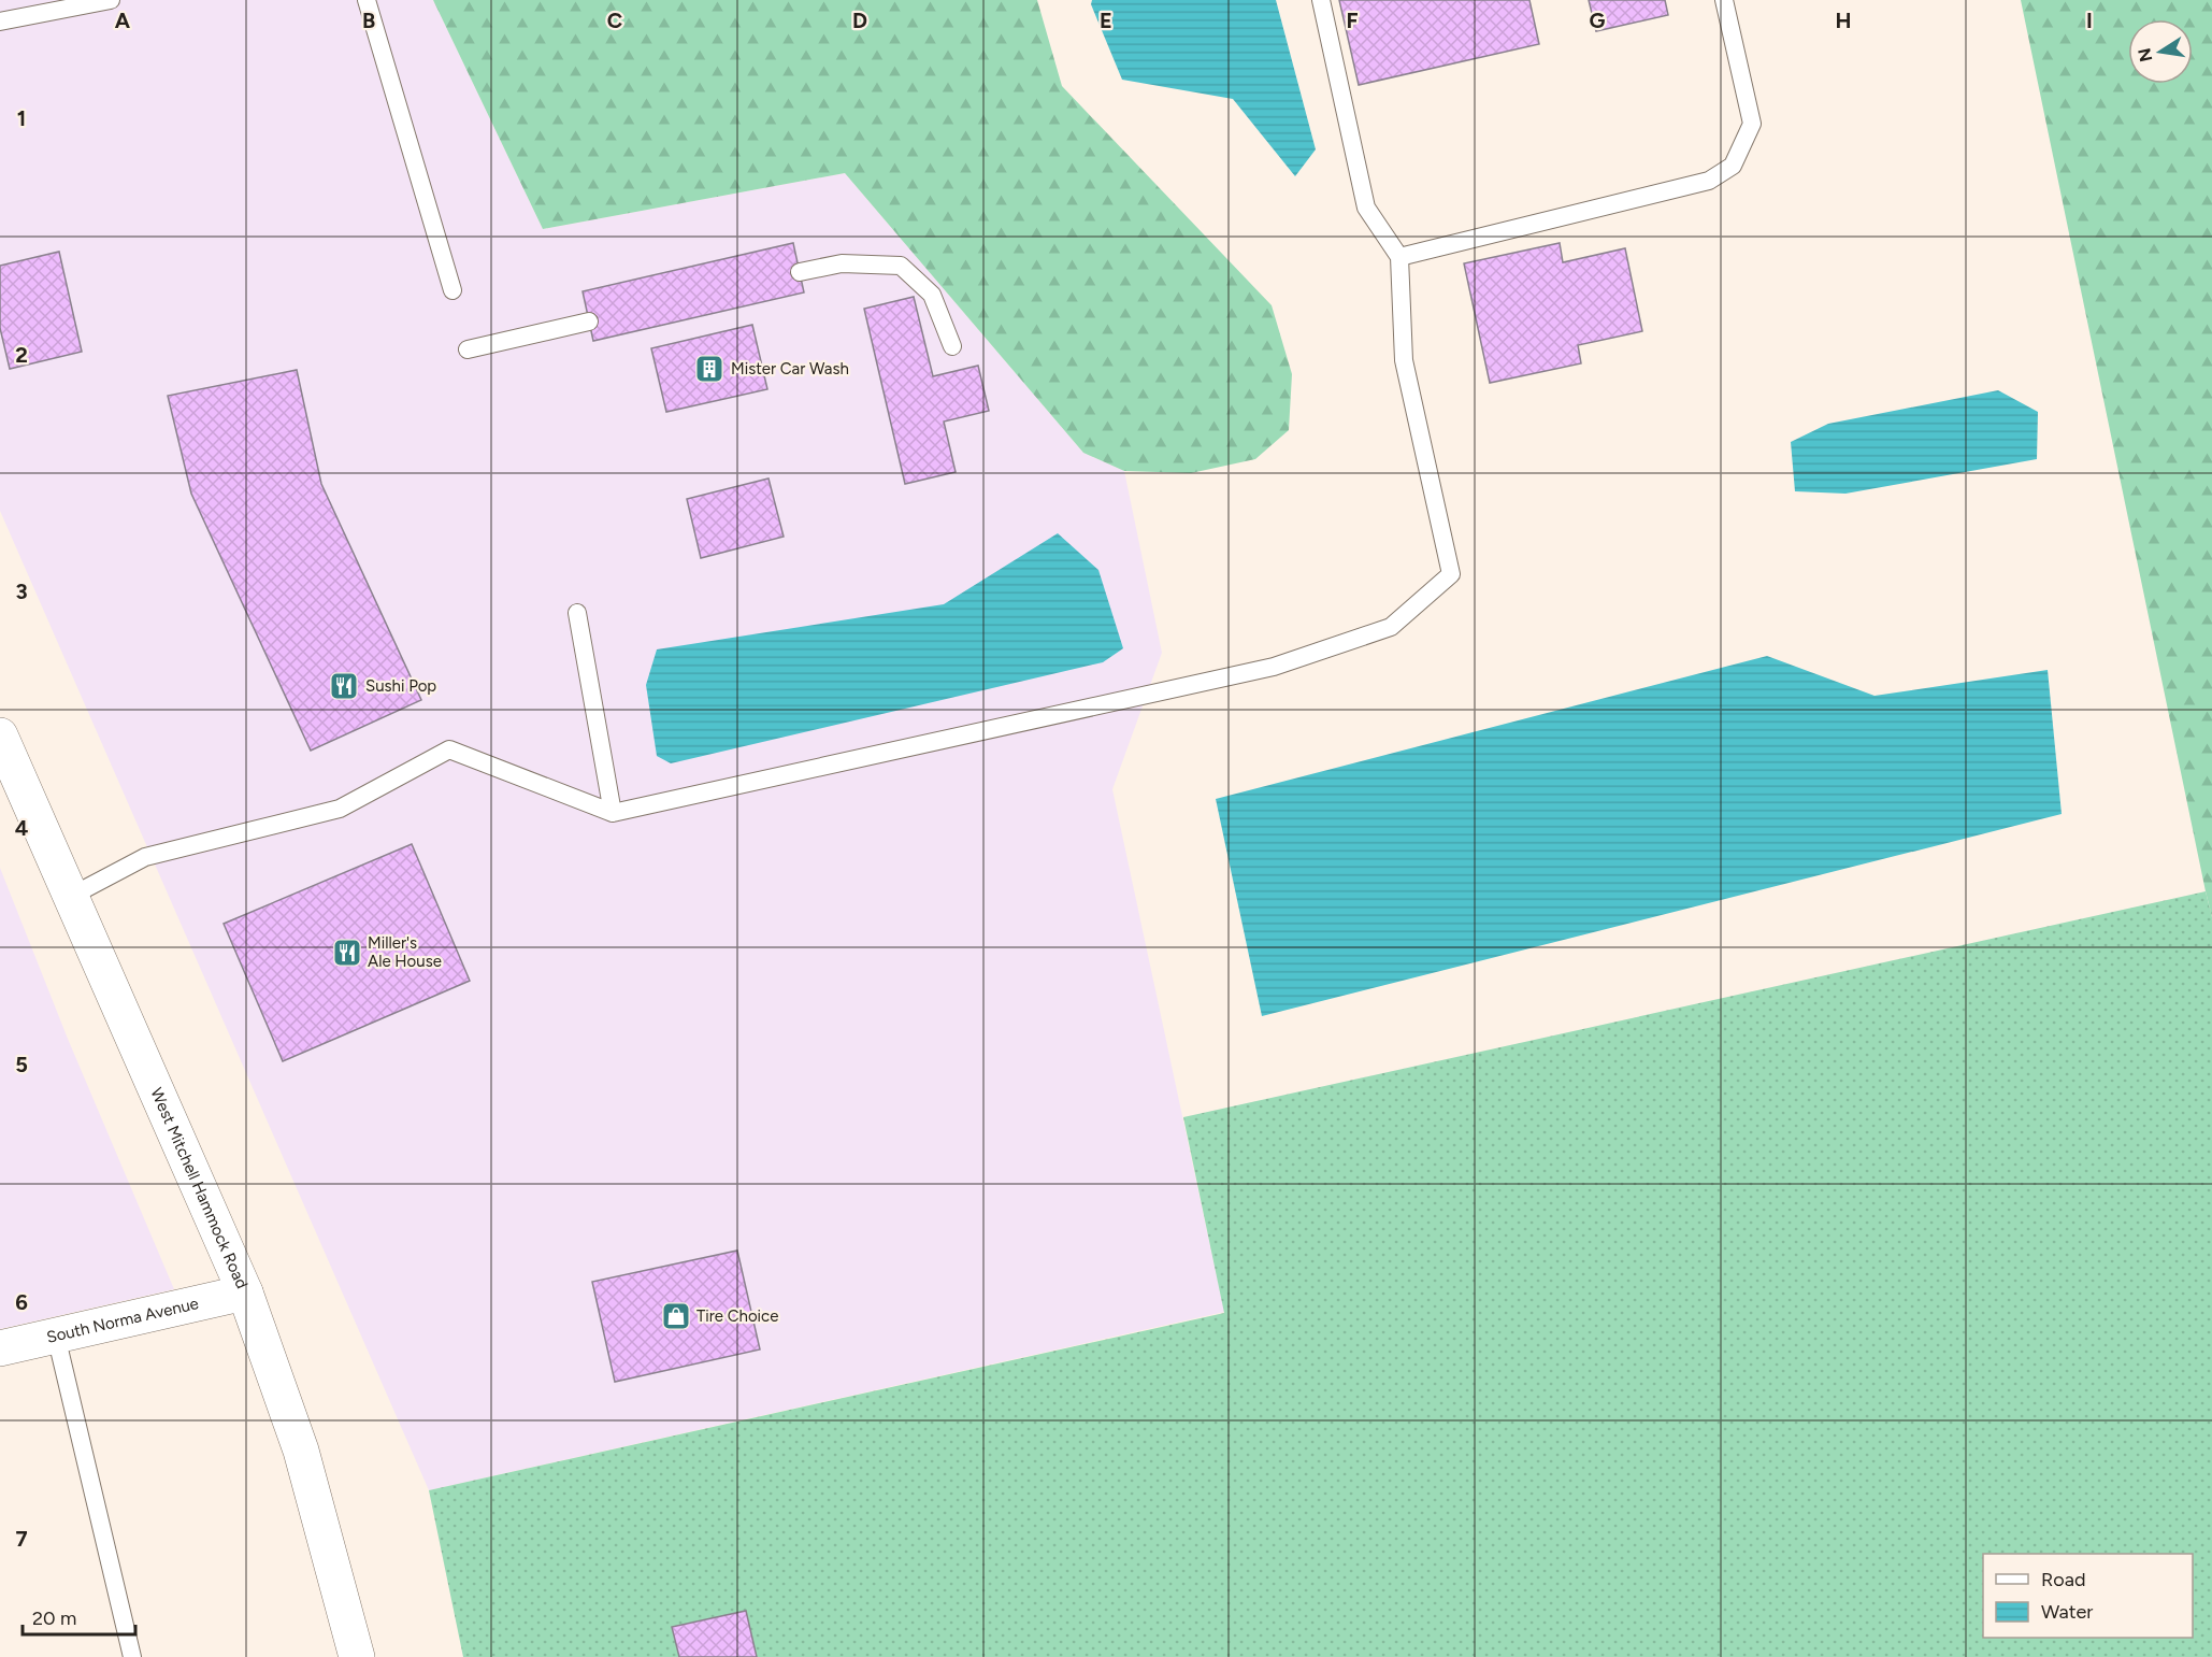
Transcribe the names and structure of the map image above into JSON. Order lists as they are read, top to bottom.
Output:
{
  "streets": {
    "main road": ["West Mitchell Hammock Road", "South Norma Avenue"]
  },
  "crossings": [
    ["West Mitchell Hammock Road", "South Norma Avenue"]
  ],
  "places": {
    "building": ["Mister Car Wash"],
    "restaurant": ["Sushi Pop", "Miller's Ale House"],
    "shop": ["Tire Choice"]
  },
  "legend": ["Road", "Water"],
  "scale_bar": "20 m",
  "north": "left",
  "grid": {
    "columns": [
      "A",
      "B",
      "C",
      "D",
      "E",
      "F",
      "G",
      "H",
      "I"
    ],
    "rows": [
      "1",
      "2",
      "3",
      "4",
      "5",
      "6",
      "7"
    ]
  }
}
